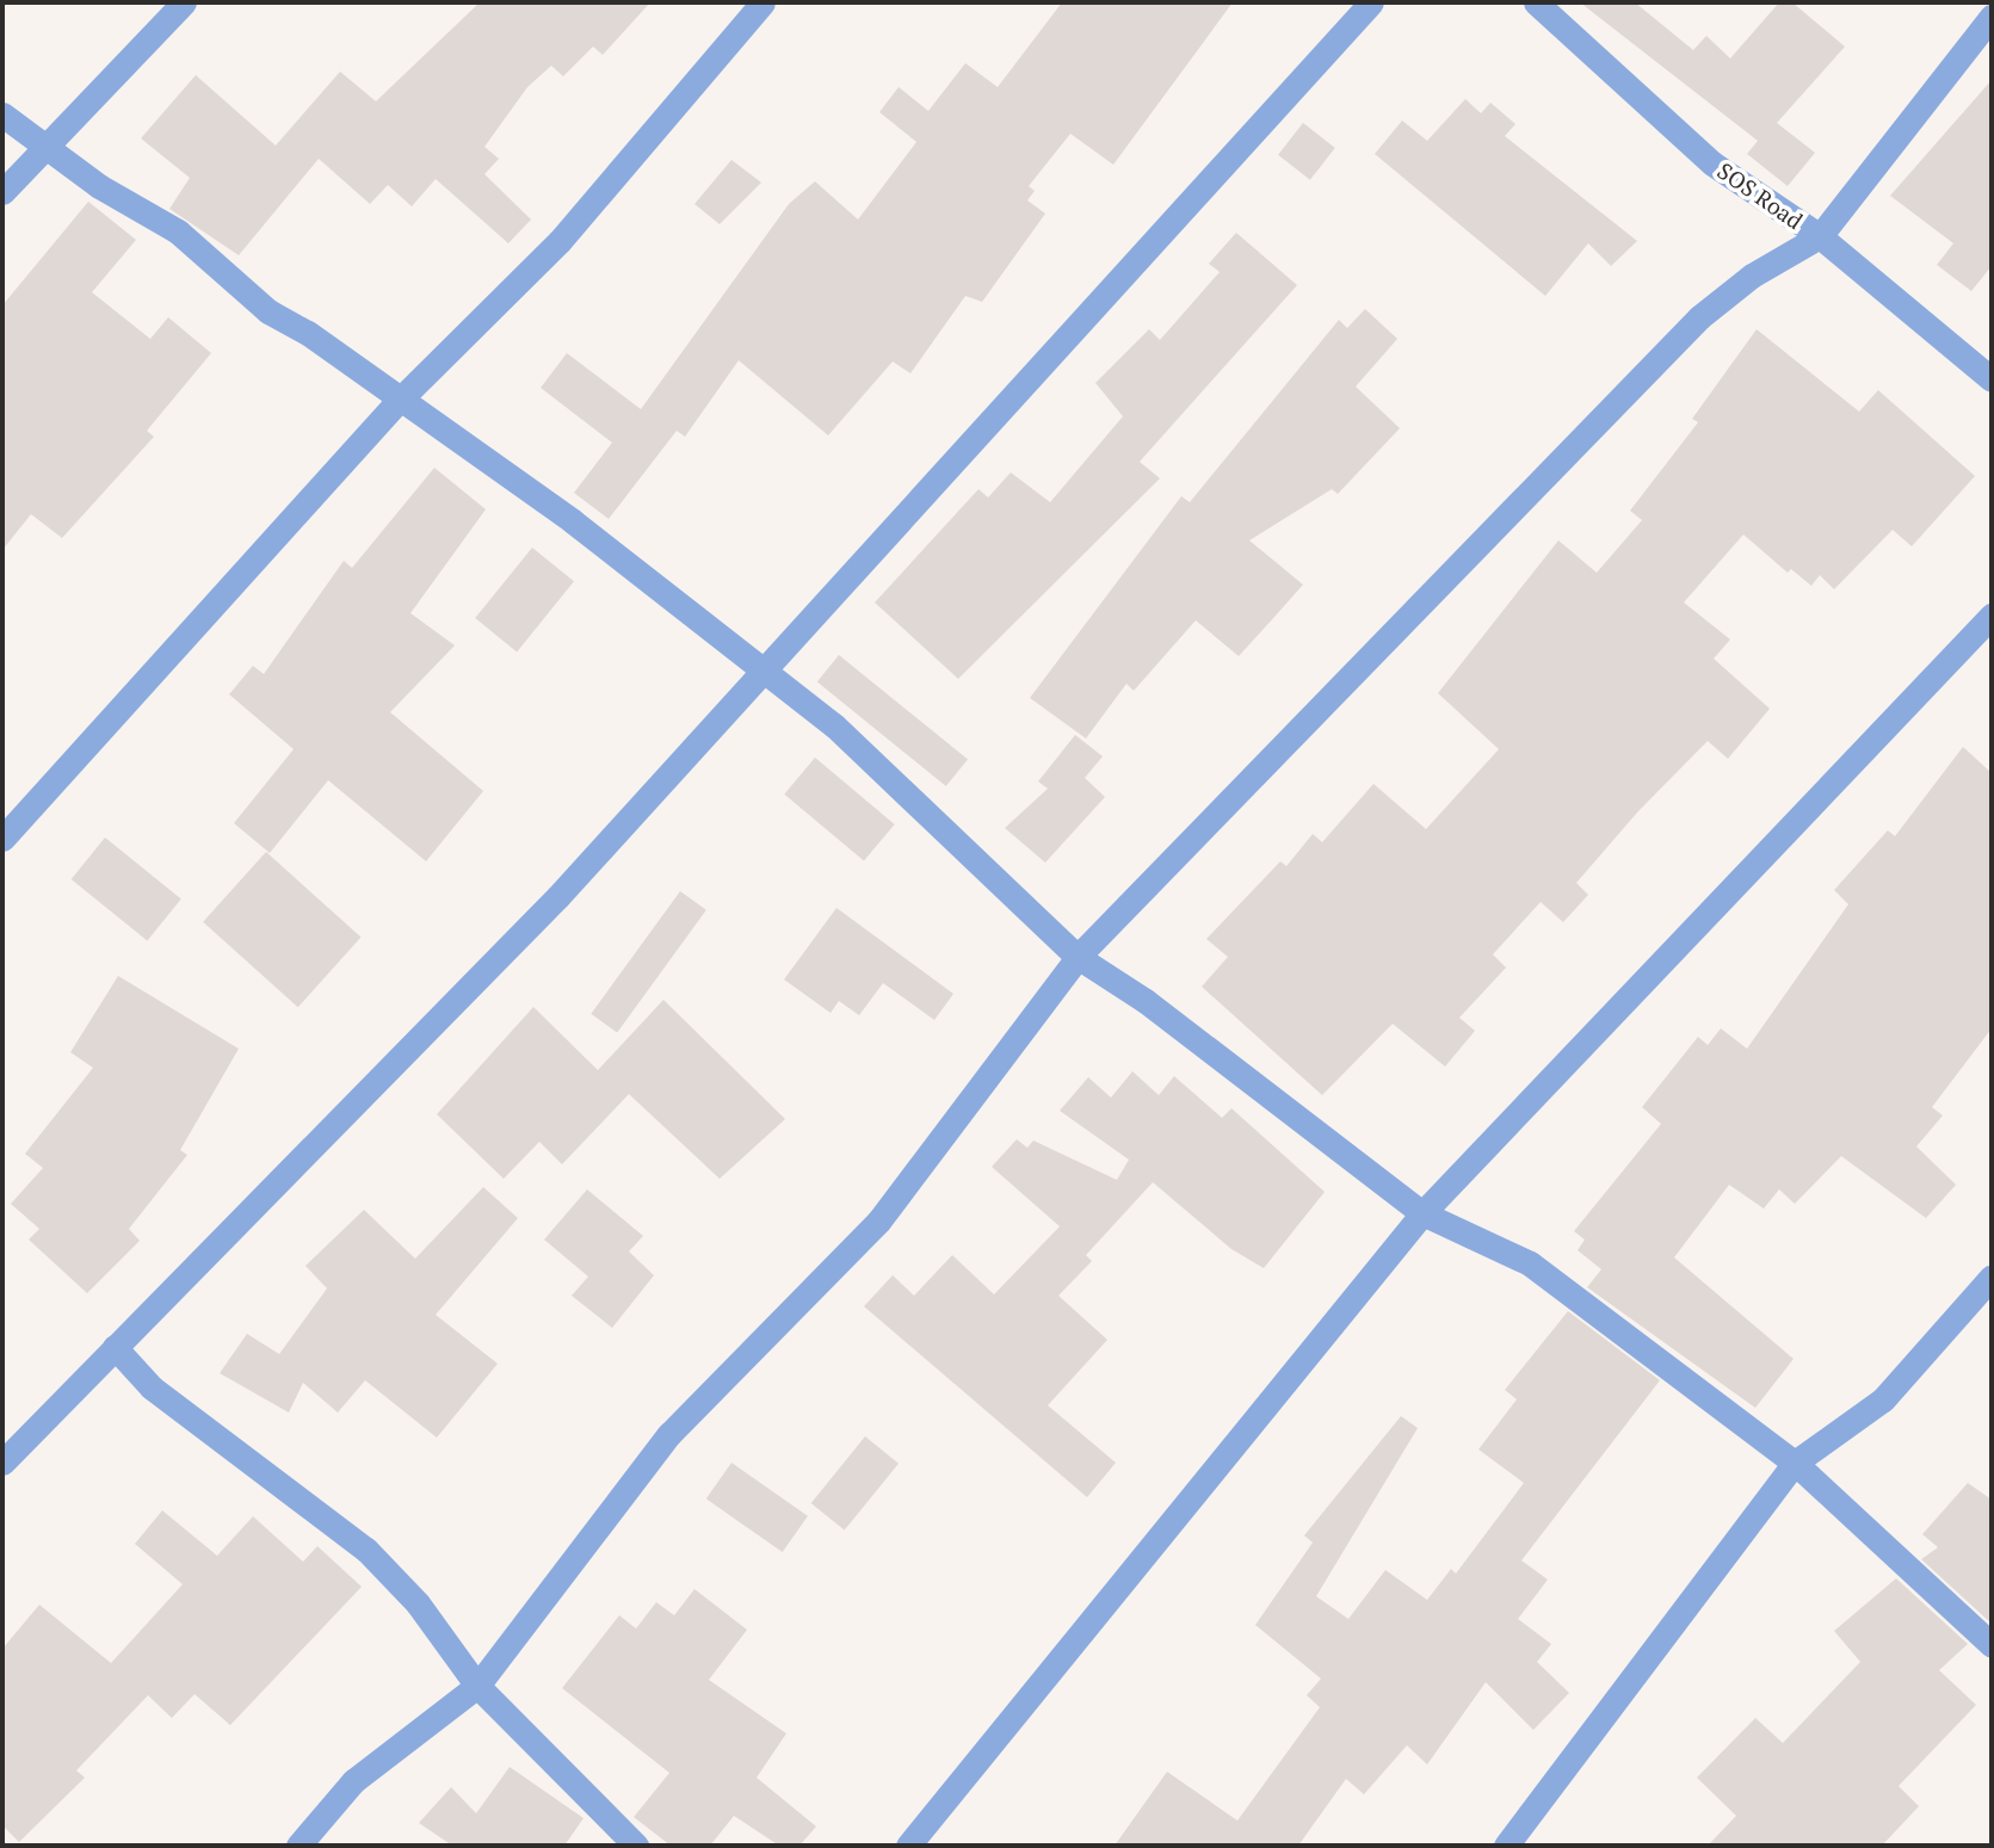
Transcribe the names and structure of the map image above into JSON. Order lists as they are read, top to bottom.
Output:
{
  "streets": {
    "street": ["SOS Road"]
  }
}
